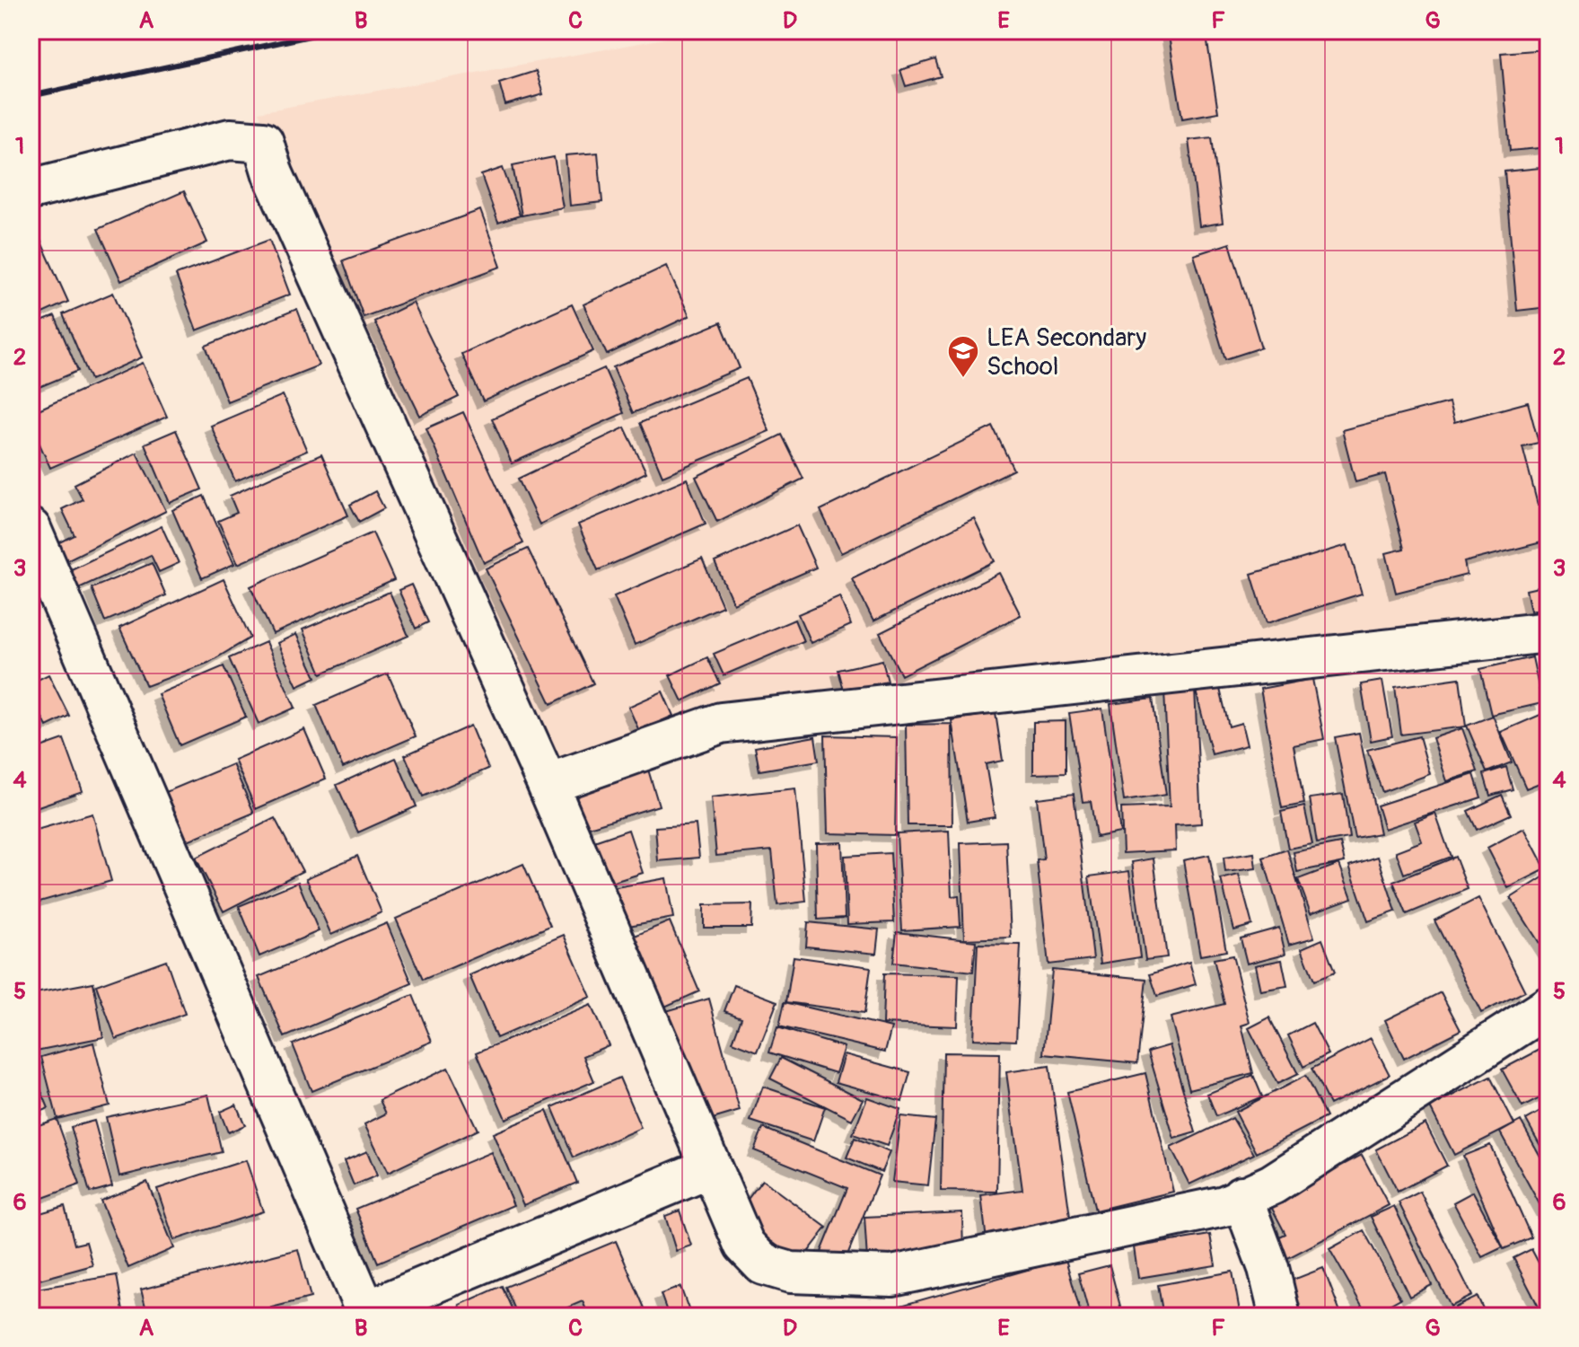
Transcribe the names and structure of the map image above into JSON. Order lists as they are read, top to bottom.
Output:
{
  "places": {
    "school or university": ["LEA Secondary School"]
  },
  "grid": {
    "columns": [
      "A",
      "B",
      "C",
      "D",
      "E",
      "F",
      "G"
    ],
    "rows": [
      "1",
      "2",
      "3",
      "4",
      "5",
      "6"
    ]
  }
}
